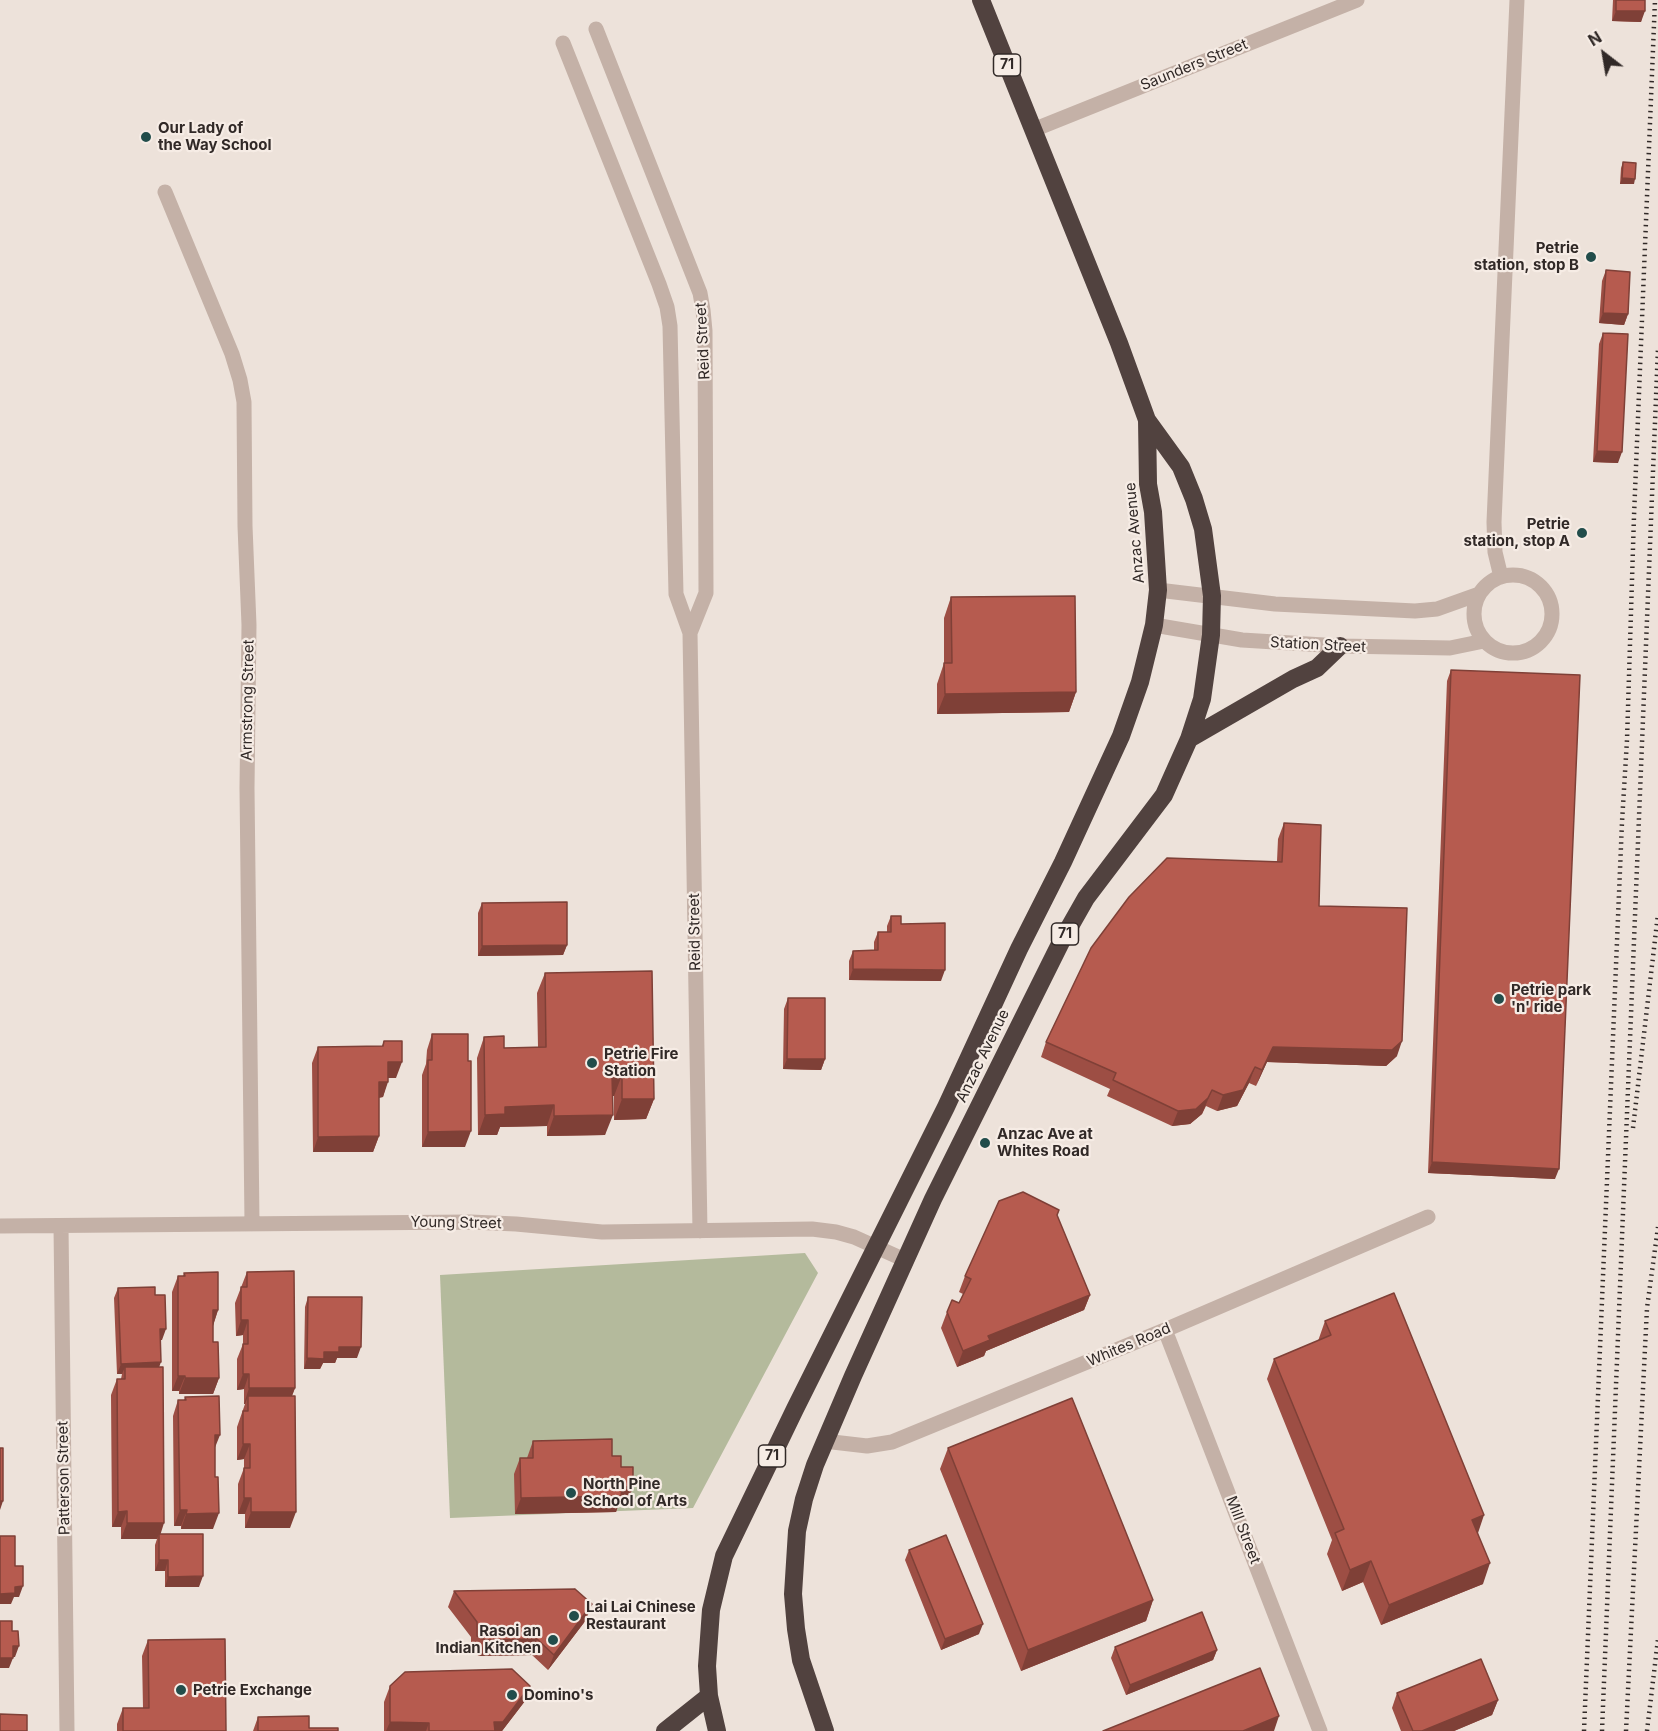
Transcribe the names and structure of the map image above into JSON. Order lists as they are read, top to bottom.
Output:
{
  "streets": {
    "highway": ["71", "Anzac Avenue"],
    "street": [
      "Saunders Street",
      "Reid Street",
      "Station Street",
      "Armstrong Street",
      "Young Street",
      "Whites Road",
      "Patterson Street",
      "Mill Street"
    ]
  },
  "crossings": [
    ["Saunders Street", "Anzac Avenue"],
    ["Reid Street", "Young Street"],
    ["Anzac Avenue", "Station Street"],
    ["Anzac Avenue", "Young Street"],
    ["Anzac Avenue", "Whites Road"],
    ["Armstrong Street", "Young Street"],
    ["Young Street", "Patterson Street"],
    ["Whites Road", "Mill Street"]
  ],
  "places": [
    "Our Lady of the Way School",
    "Petrie station, stop B",
    "Petrie station, stop A",
    "Petrie park 'n' ride",
    "Petrie Fire Station",
    "Anzac Ave at Whites Road",
    "North Pine School of Arts",
    "Lai Lai Chinese Restaurant",
    "Rasoi an Indian Kitchen",
    "Petrie Exchange",
    "Domino's"
  ],
  "north": "top left"
}
